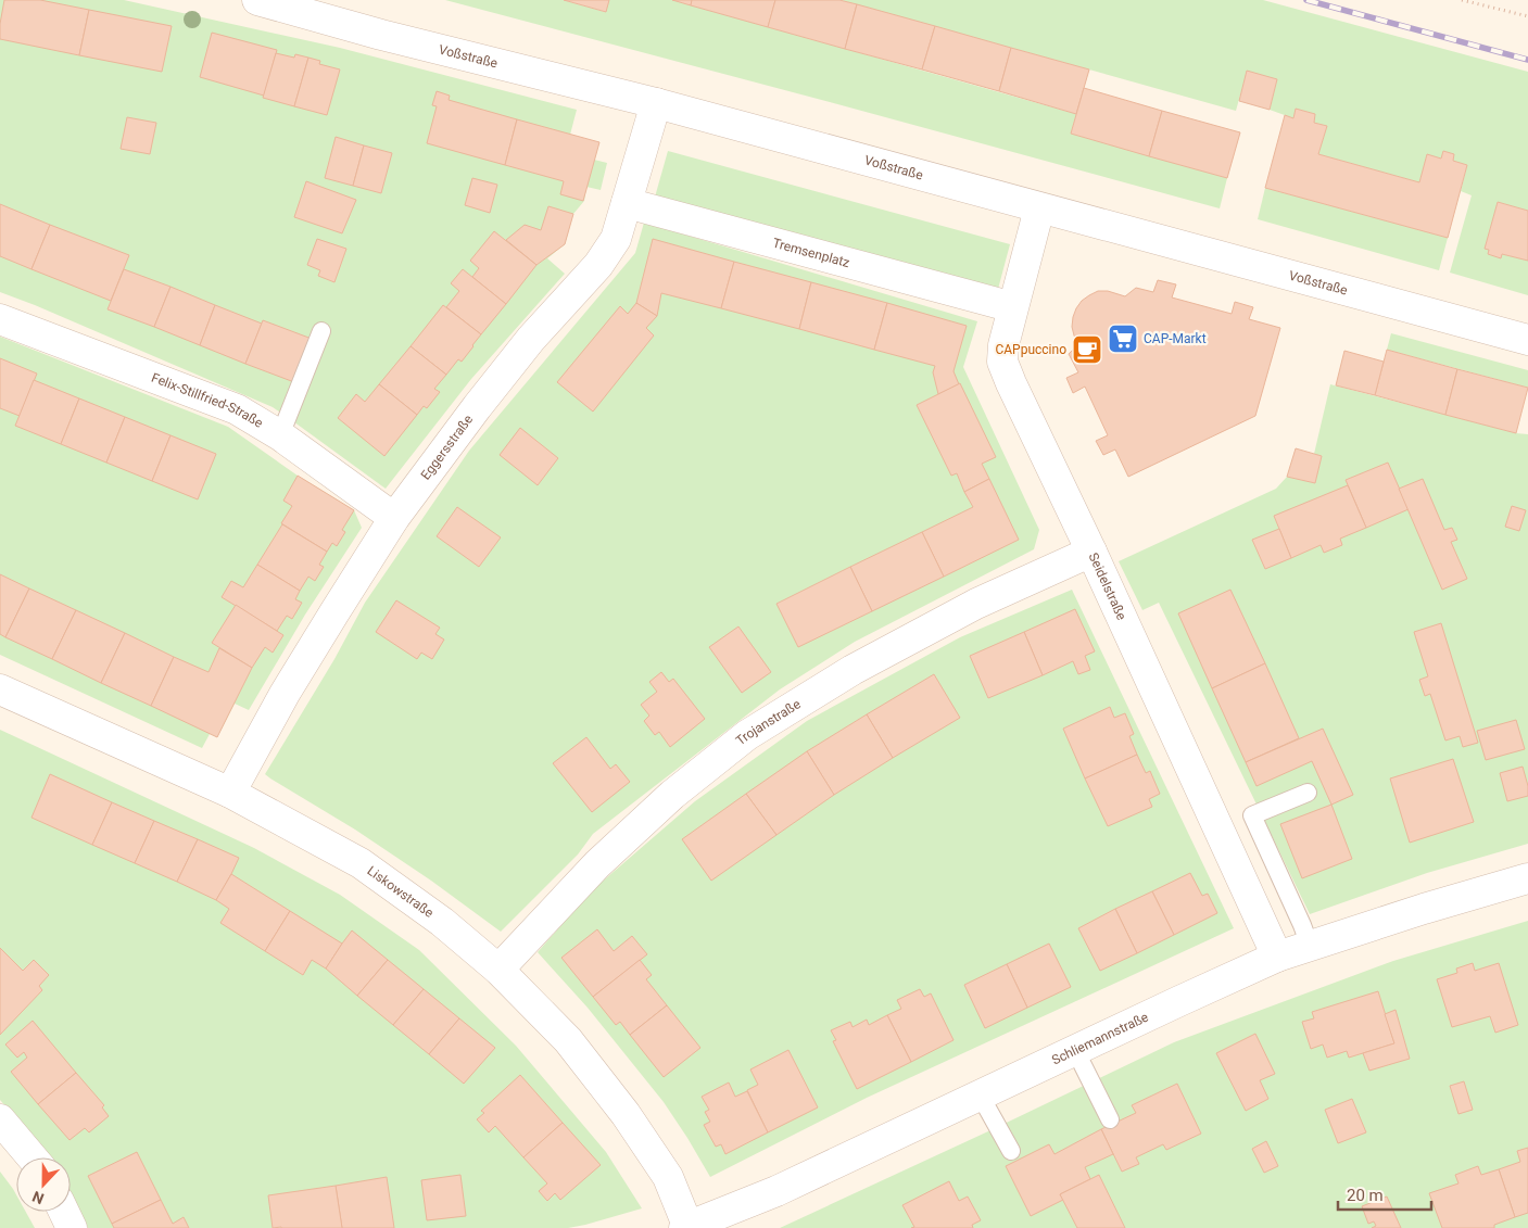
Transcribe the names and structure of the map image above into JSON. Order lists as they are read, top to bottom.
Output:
{
  "streets": {
    "street": [
      "Voßstraße",
      "Tremsenplatz",
      "Felix-Stillfried-Straße",
      "Eggersstraße",
      "Seidelstraße",
      "Trojanstraße",
      "Liskowstraße",
      "Schliemannstraße"
    ]
  },
  "crossings": [
    ["Voßstraße", "Eggersstraße"],
    ["Voßstraße", "Seidelstraße"],
    ["Tremsenplatz", "Eggersstraße"],
    ["Felix-Stillfried-Straße", "Eggersstraße"],
    ["Eggersstraße", "Liskowstraße"],
    ["Seidelstraße", "Trojanstraße"],
    ["Seidelstraße", "Schliemannstraße"],
    ["Trojanstraße", "Liskowstraße"],
    ["Liskowstraße", "Schliemannstraße"]
  ],
  "places": {
    "supermarket": ["CAP-Markt"],
    "cafe": ["CAPpuccino"]
  },
  "scale_bar": "20 m",
  "north": "bottom"
}
